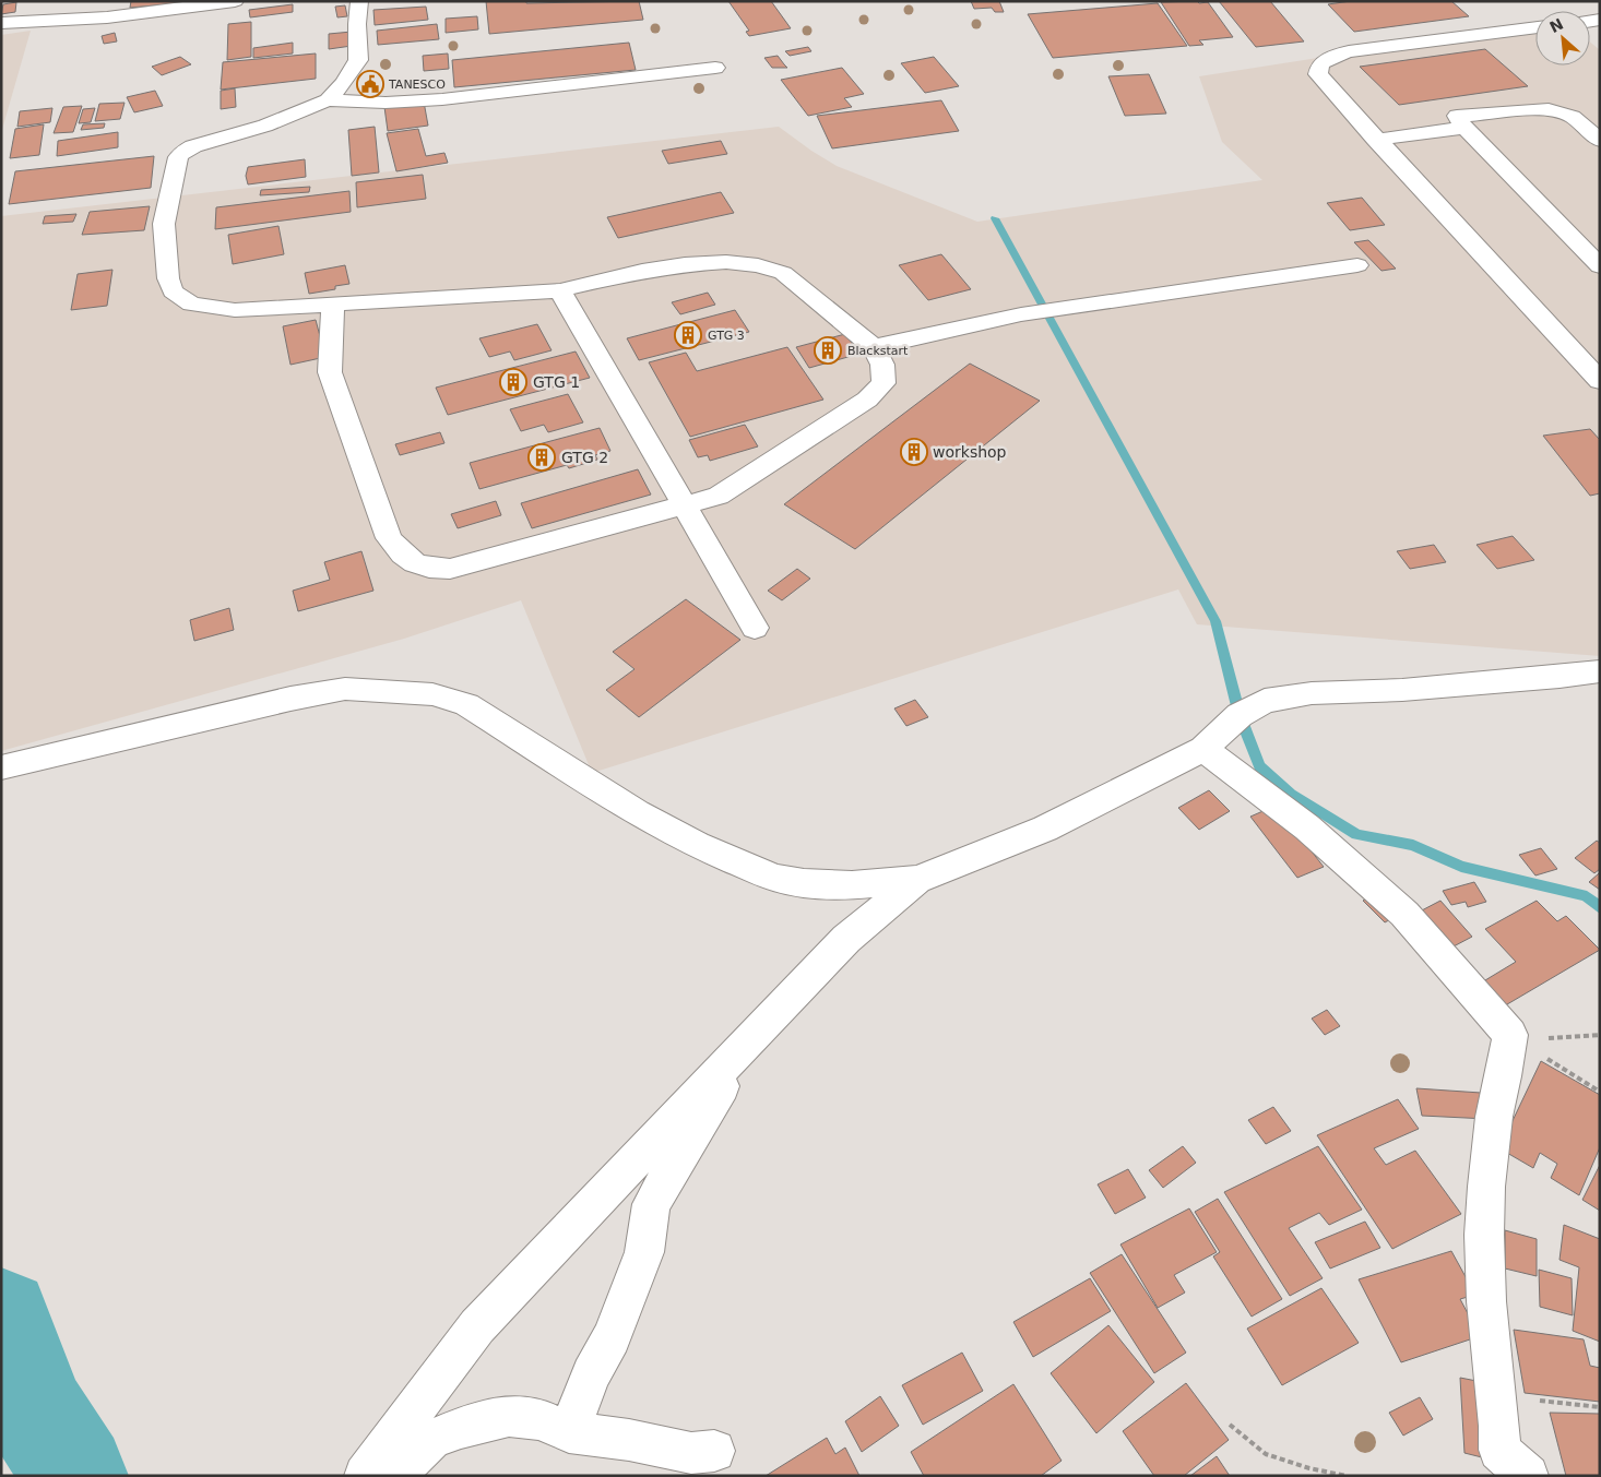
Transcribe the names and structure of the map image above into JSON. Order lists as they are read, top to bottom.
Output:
{
  "places": {
    "public building": ["TANESCO"],
    "building": [
      "GTG 3",
      "Blackstart",
      "GTG 1",
      "workshop",
      "GTG 2"
    ]
  },
  "north": "top left"
}
